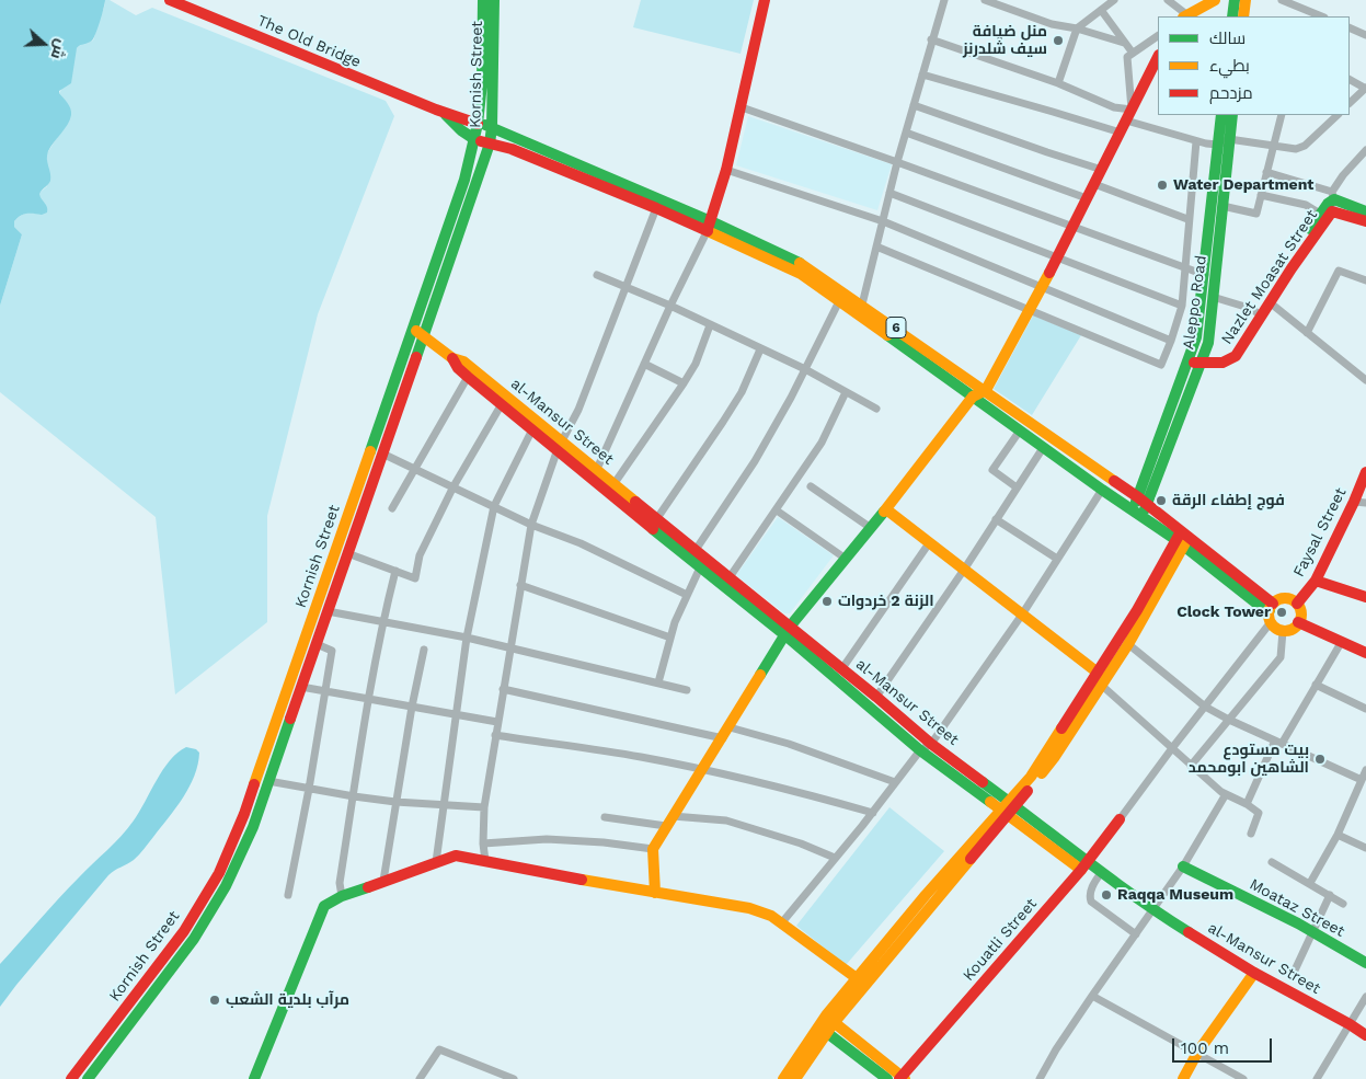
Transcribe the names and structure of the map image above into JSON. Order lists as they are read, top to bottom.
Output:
{
  "streets": {
    "main road": [
      "The Old Bridge",
      "Kornish Street",
      "Nazlet Moasat Street",
      "Aleppo Road",
      "6",
      "al-Mansur Street",
      "Faysal Street",
      "Moataz Street",
      "Kouatli Street"
    ]
  },
  "crossings": [
    ["Kornish Street", "6"],
    ["Kornish Street", "al-Mansur Street"],
    ["Nazlet Moasat Street", "Aleppo Road"],
    ["Aleppo Road", "6"],
    ["6", "Faysal Street"],
    ["al-Mansur Street", "Kouatli Street"]
  ],
  "places": [
    "منل ضيافة سيف شلدرنز",
    "Water Department",
    "فوج إطفاء الرقة",
    "الزنة 2 خردوات",
    "Clock Tower",
    "بيت مستودع الشاهين ابومحمد",
    "Raqqa Museum",
    "مرآب بلدية الشعب"
  ],
  "legend": ["سالك", "بطيء", "مزدحم"],
  "scale_bar": "100 m",
  "north": "right"
}
